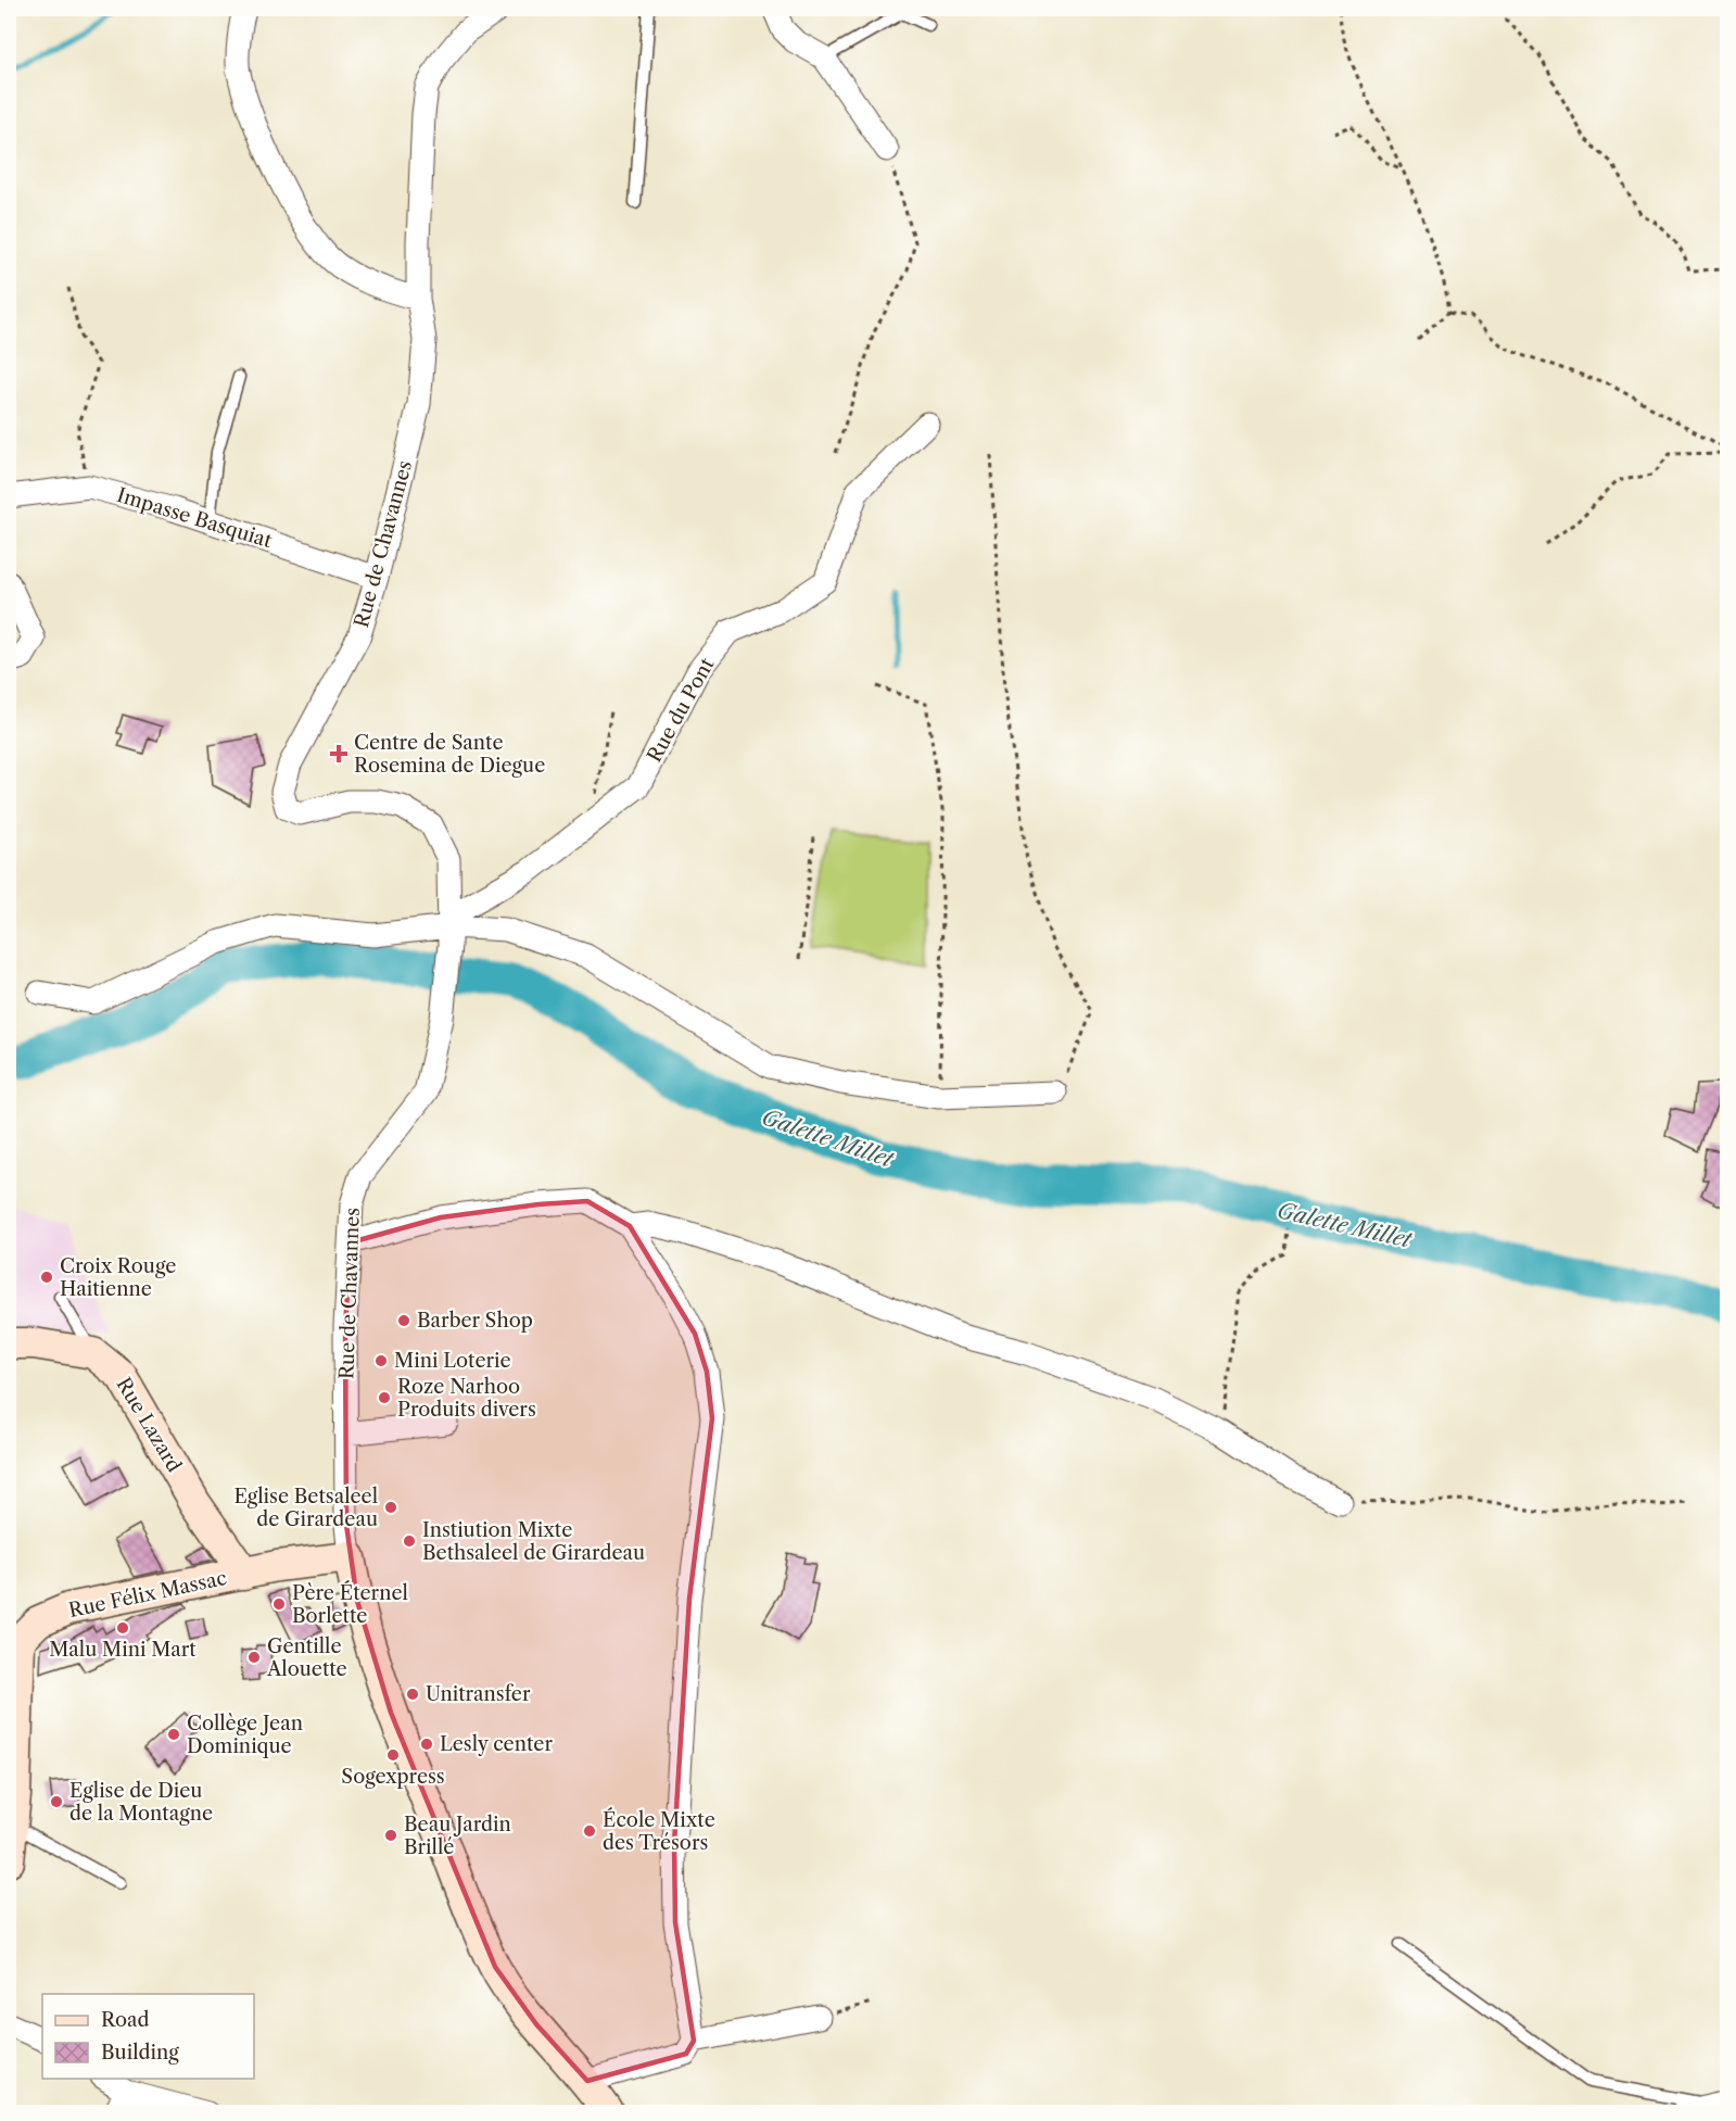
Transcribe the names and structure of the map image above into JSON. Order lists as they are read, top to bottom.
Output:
{
  "streets": {
    "street": [
      "Impasse Basquiat",
      "Rue de Chavannes",
      "Rue du Pont",
      "Rue Lazard",
      "Rue Félix Massac"
    ]
  },
  "crossings": [
    ["Impasse Basquiat", "Rue de Chavannes"],
    ["Rue de Chavannes", "Rue du Pont"],
    ["Rue de Chavannes", "Rue Félix Massac"],
    ["Rue Lazard", "Rue Félix Massac"]
  ],
  "water": ["Galette Millet"],
  "places": {
    "health": ["Centre de Sante Rosemina de Diegue"],
    "other": [
      "Croix Rouge Haitienne",
      "Barber Shop",
      "Mini Loterie",
      "Roze Narhoo Produits divers",
      "Eglise Betsaleel de Girardeau",
      "Instiution Mixte Bethsaleel de Girardeau",
      "Père Éternel Borlette",
      "Malu Mini Mart",
      "Gentille Alouette",
      "Unitransfer",
      "Collège Jean Dominique",
      "Lesly center",
      "Sogexpress",
      "Eglise de Dieu de la Montagne",
      "École Mixte des Trésors",
      "Beau Jardin Brillé"
    ]
  },
  "legend": ["Road", "Building"]
}
